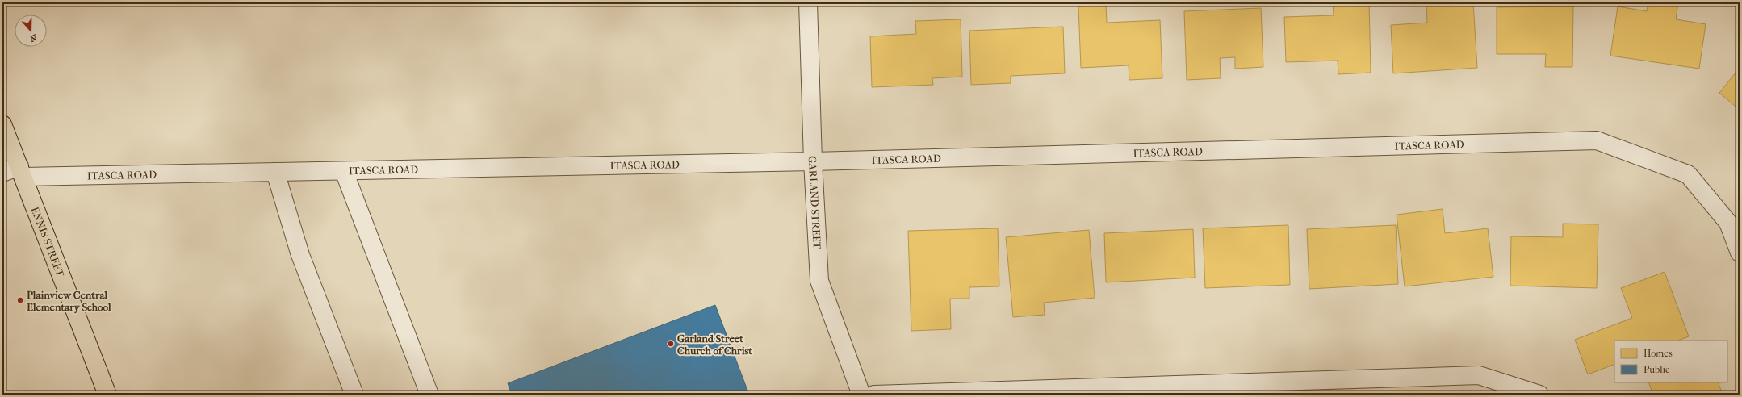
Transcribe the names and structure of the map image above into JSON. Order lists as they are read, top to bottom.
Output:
{
  "streets": {
    "main road": ["ENNIS STREET"],
    "street": ["ITASCA ROAD", "GARLAND STREET"]
  },
  "crossings": [
    ["ITASCA ROAD", "GARLAND STREET"],
    ["ITASCA ROAD", "ENNIS STREET"]
  ],
  "places": ["Plainview Central Elementary School", "Garland Street Church of Christ"],
  "legend": ["Homes", "Public"],
  "north": "bottom"
}
